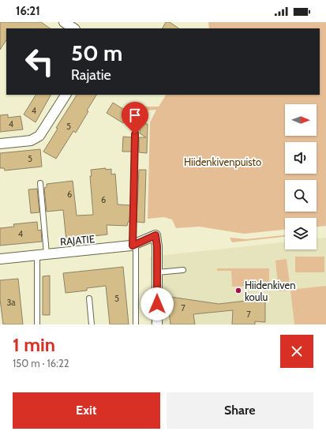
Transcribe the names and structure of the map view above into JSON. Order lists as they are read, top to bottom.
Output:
{
  "streets": {
    "street": ["RAJATIE"]
  },
  "parks": ["Hiidenkivenpuisto"],
  "places": ["Hiidenkiven koulu"],
  "house_numbers": [
    "4",
    "4",
    "5",
    "5",
    "6",
    "6",
    "4",
    "5",
    "3a",
    "7",
    "7"
  ],
  "north": "right",
  "page": {
    "status": "16:21",
    "turn": ["50 m", "Rajatie"],
    "heading": ["1 min", "150 m · 16:22"],
    "buttons": ["Exit", "Share"]
  }
}
